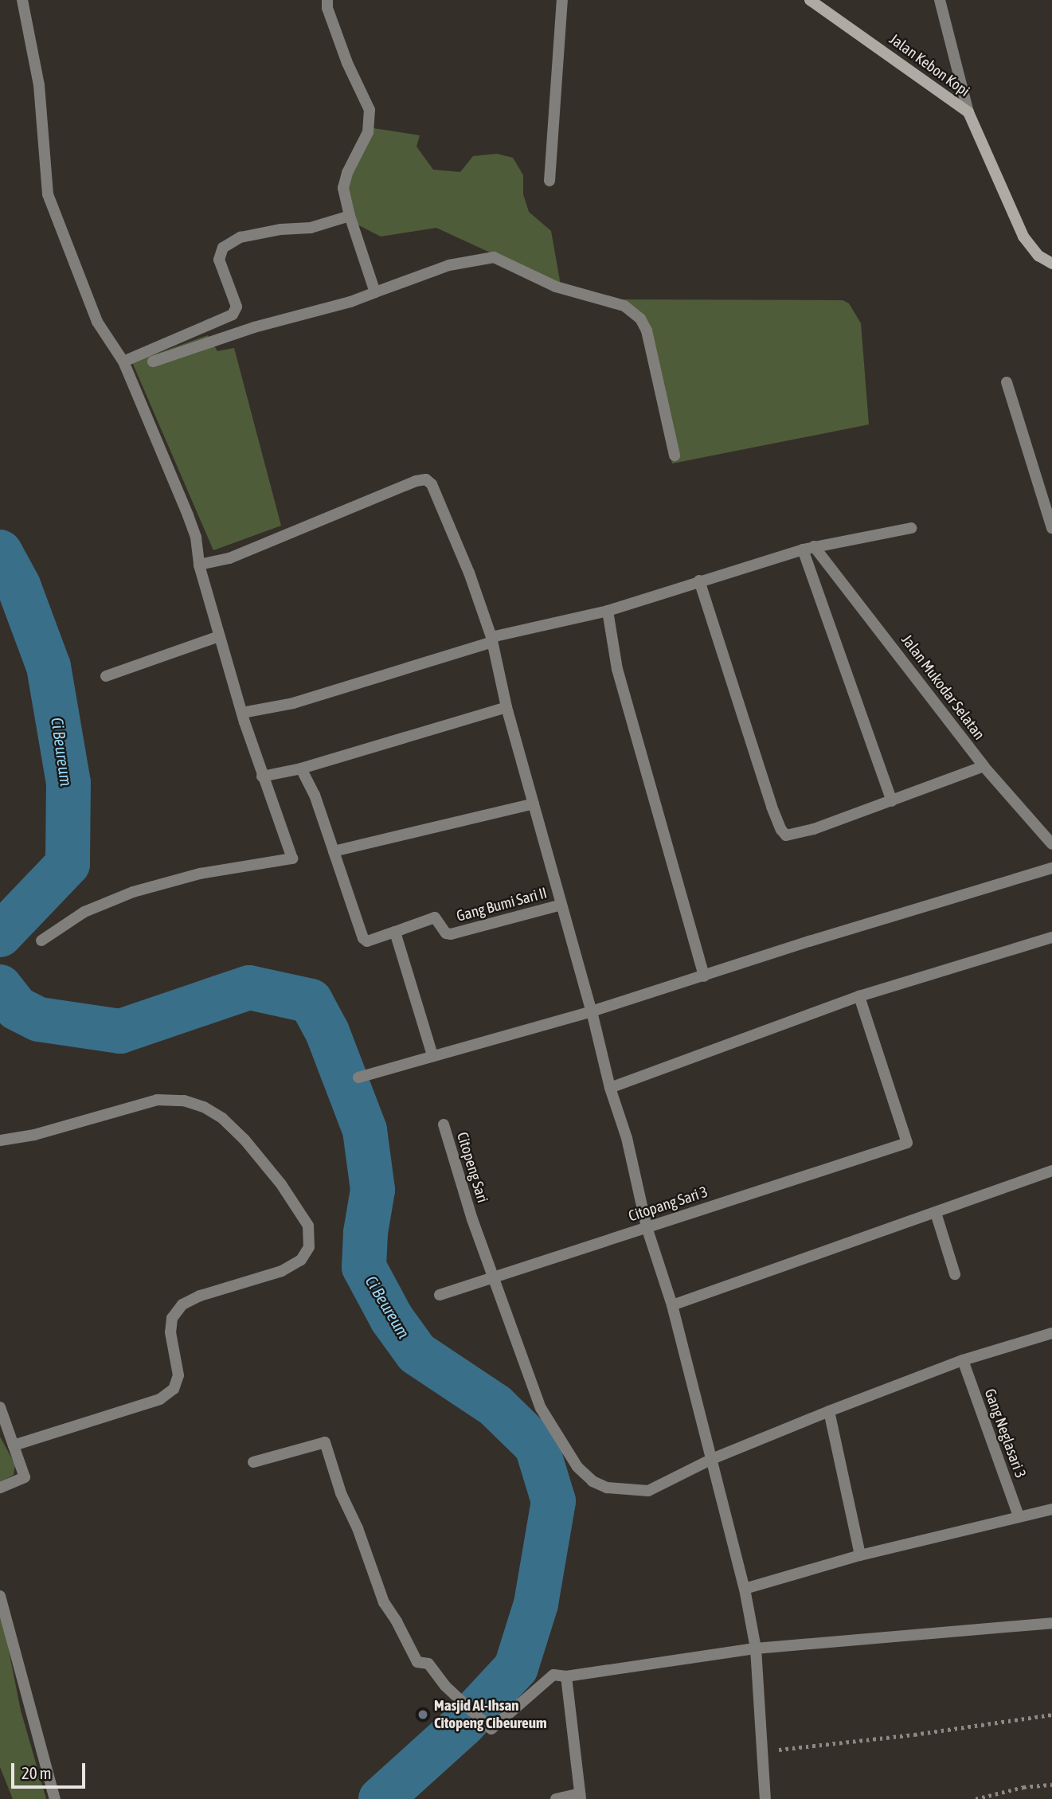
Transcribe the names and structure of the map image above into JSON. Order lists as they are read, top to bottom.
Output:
{
  "streets": {
    "main road": ["Jalan Kebon Kopi"],
    "street": [
      "Jalan Mukodar Selatan",
      "Gang Bumi Sari II",
      "Citopeng Sari",
      "Citopang Sari 3",
      "Gang Neglasari 3"
    ]
  },
  "crossings": [
    ["Citopeng Sari", "Citopang Sari 3"],
    ["Citopeng Sari", "Gang Neglasari 3"]
  ],
  "water": ["Ci Beureum"],
  "places": ["Masjid Al-Ihsan Citopeng Cibeureum"],
  "scale_bar": "20 m"
}
